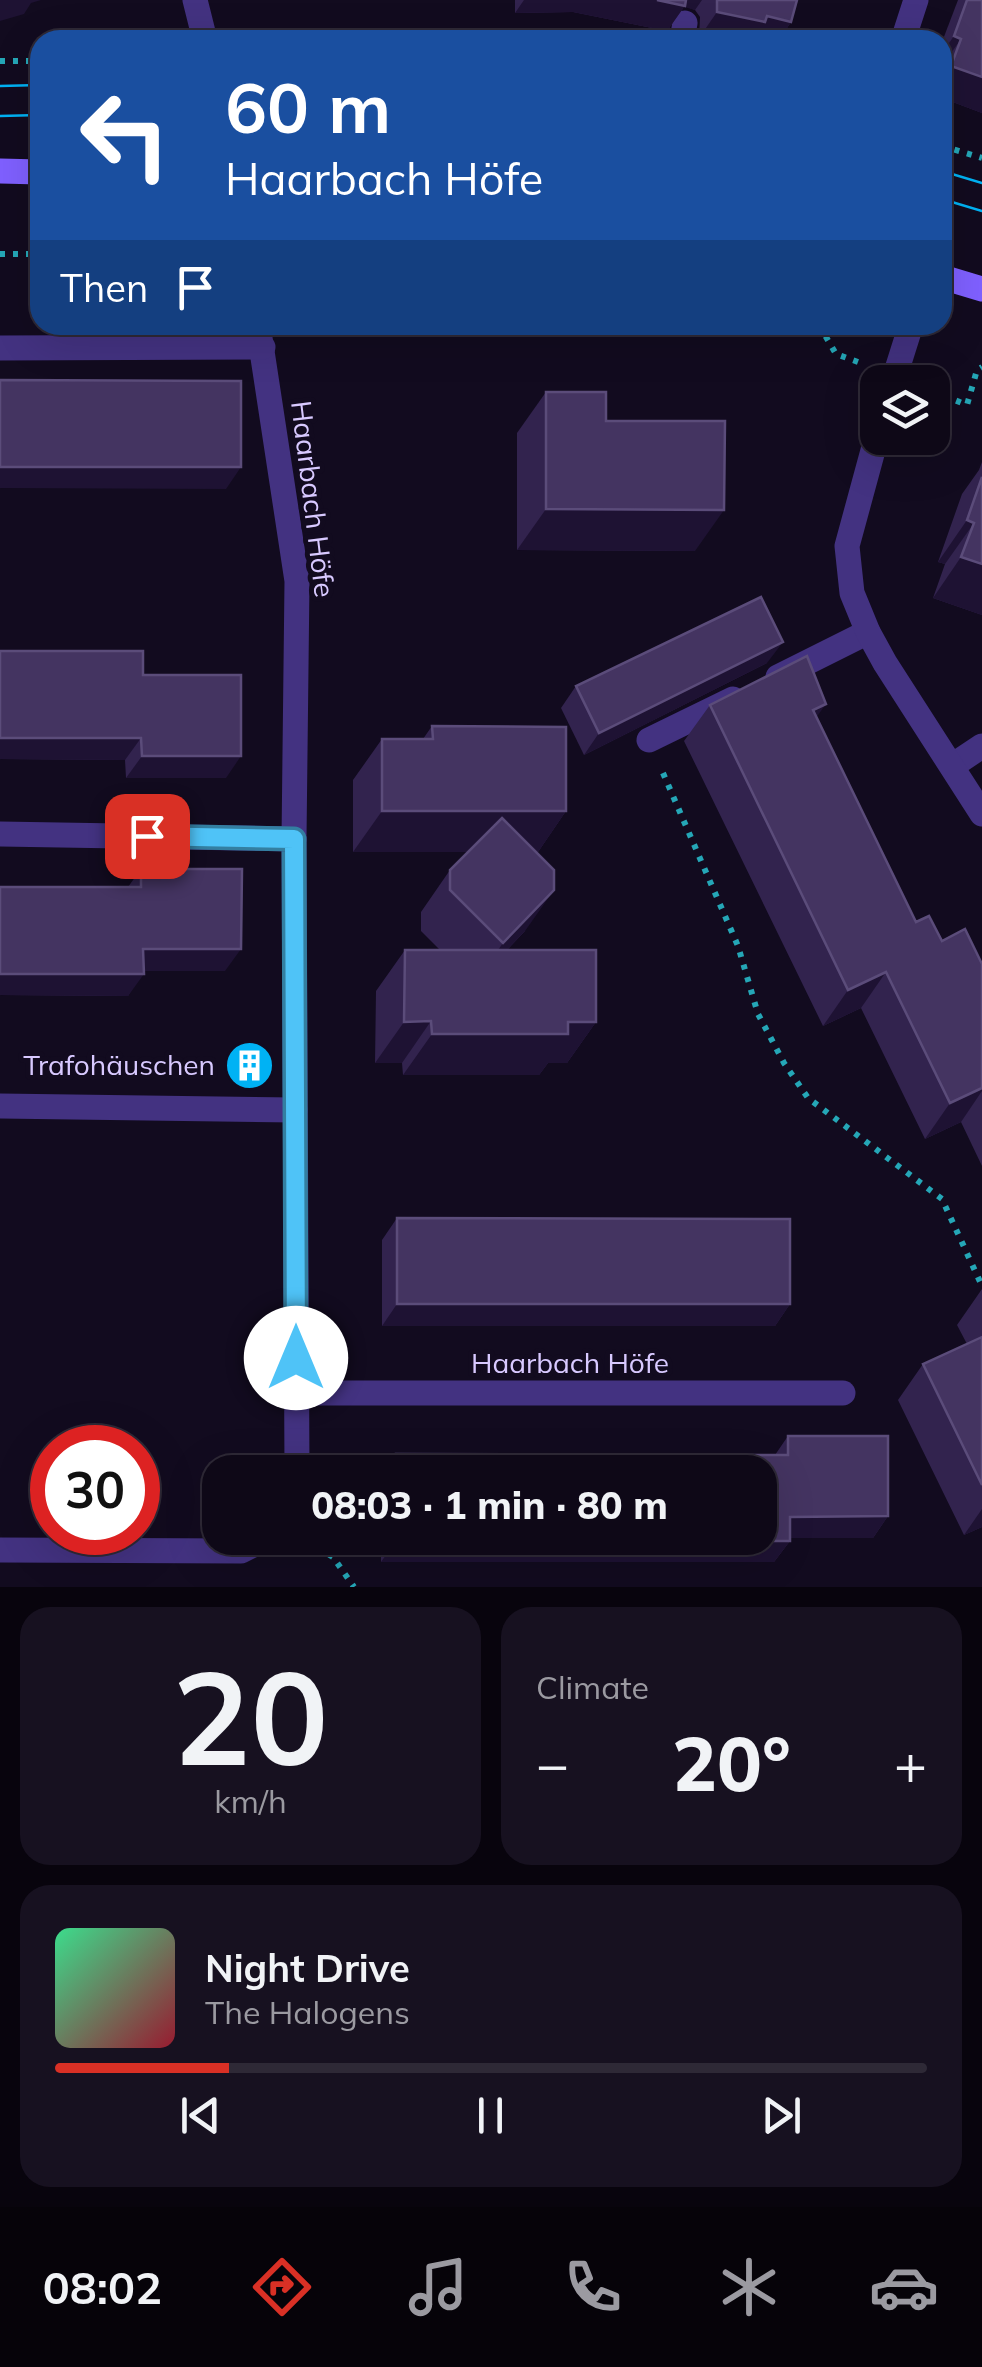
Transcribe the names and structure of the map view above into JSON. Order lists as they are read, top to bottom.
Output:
{
  "streets": {
    "street": ["Haarbach Höfe"]
  },
  "places": {
    "building": ["Trafohäuschen"]
  },
  "page": {
    "turn": ["60 m", "Haarbach Höfe"],
    "then": "Then",
    "limit": "30",
    "trip": "08:03 · 1 min · 80 m",
    "tile": [
      ["20", "km/h"],
      "Climate"
    ],
    "heat": ["−", "20°", "+"],
    "song": ["Night Drive", "The Halogens"],
    "tabs": "08:02"
  }
}
